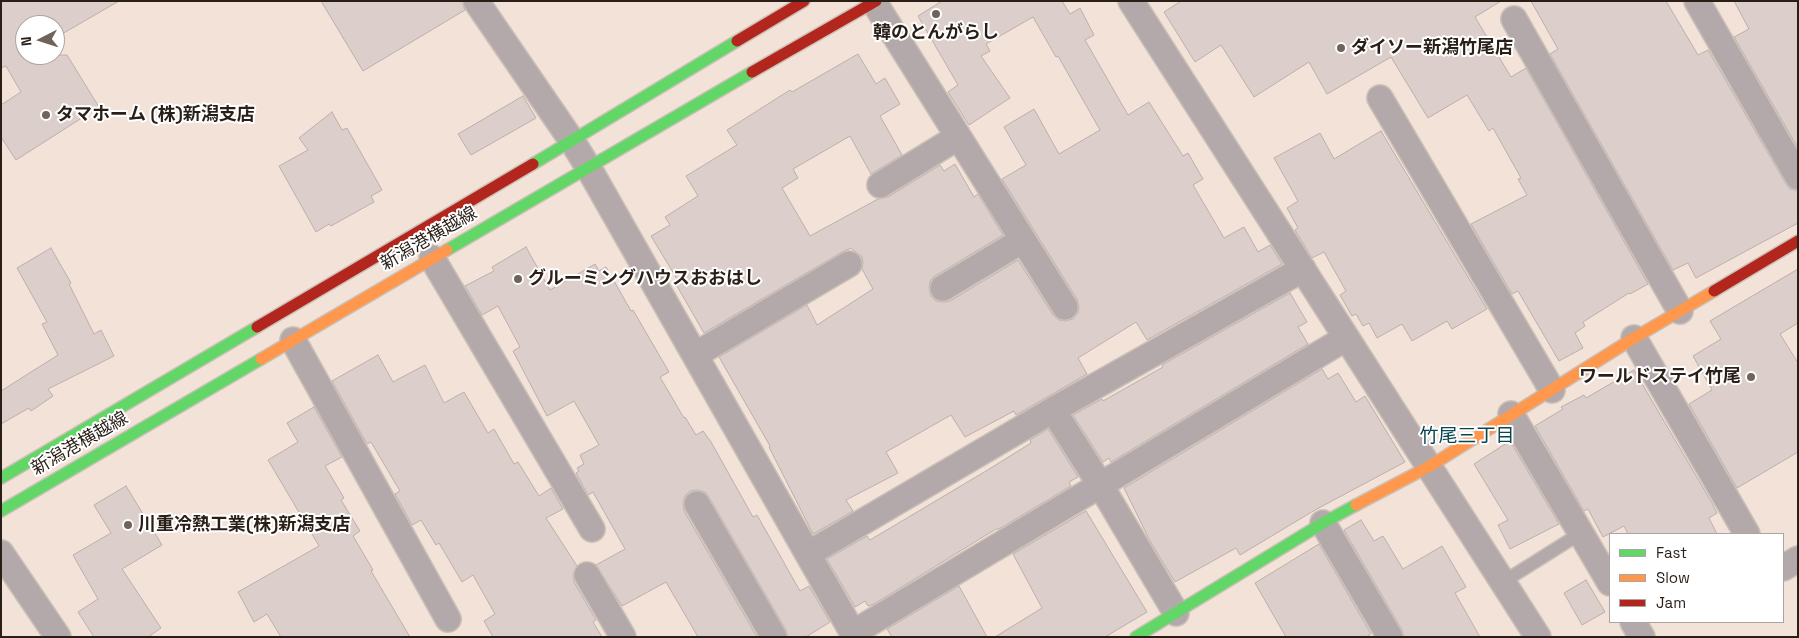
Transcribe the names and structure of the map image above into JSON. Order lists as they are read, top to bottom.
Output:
{
  "streets": {
    "main road": ["新潟港横越線"]
  },
  "districts": ["竹尾三丁目"],
  "places": [
    "韓のとんがらし",
    "ダイソー新潟竹尾店",
    "タマホーム (株)新潟支店",
    "グルーミングハウスおおはし",
    "ワールドステイ竹尾",
    "川重冷熱工業(株)新潟支店"
  ],
  "legend": ["Fast", "Slow", "Jam"],
  "north": "left"
}
